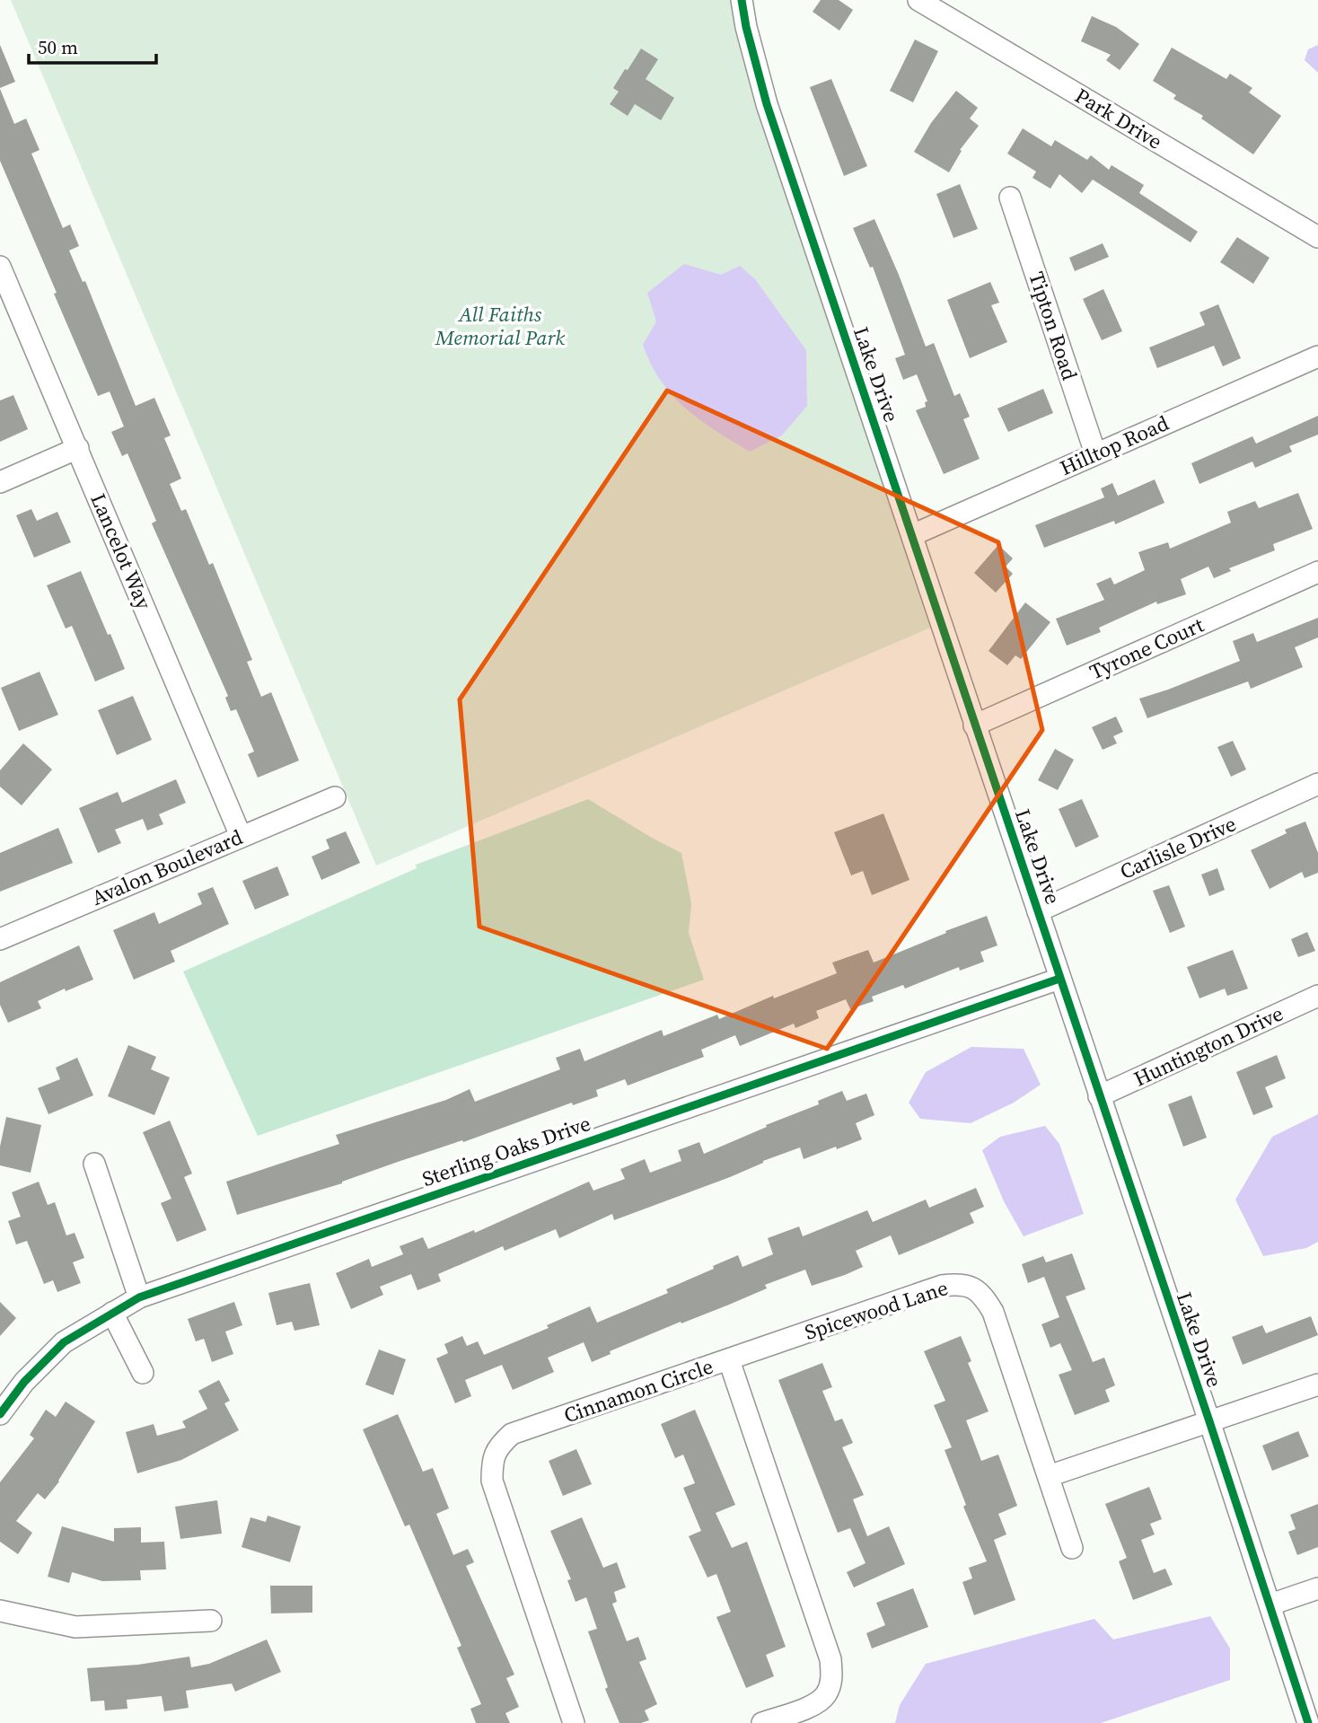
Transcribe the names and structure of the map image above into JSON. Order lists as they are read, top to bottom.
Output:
{
  "streets": {
    "street": [
      "Park Drive",
      "Tipton Road",
      "Lake Drive",
      "Hilltop Road",
      "Lancelot Way",
      "Tyrone Court",
      "Carlisle Drive",
      "Avalon Boulevard",
      "Huntington Drive",
      "Sterling Oaks Drive",
      "Spicewood Lane",
      "Cinnamon Circle"
    ]
  },
  "crossings": [
    ["Tipton Road", "Hilltop Road"],
    ["Lake Drive", "Hilltop Road"],
    ["Lake Drive", "Tyrone Court"],
    ["Lake Drive", "Carlisle Drive"],
    ["Lake Drive", "Huntington Drive"],
    ["Lake Drive", "Sterling Oaks Drive"],
    ["Lancelot Way", "Avalon Boulevard"],
    ["Spicewood Lane", "Cinnamon Circle"]
  ],
  "parks": ["All Faiths Memorial Park"],
  "scale_bar": "50 m"
}
